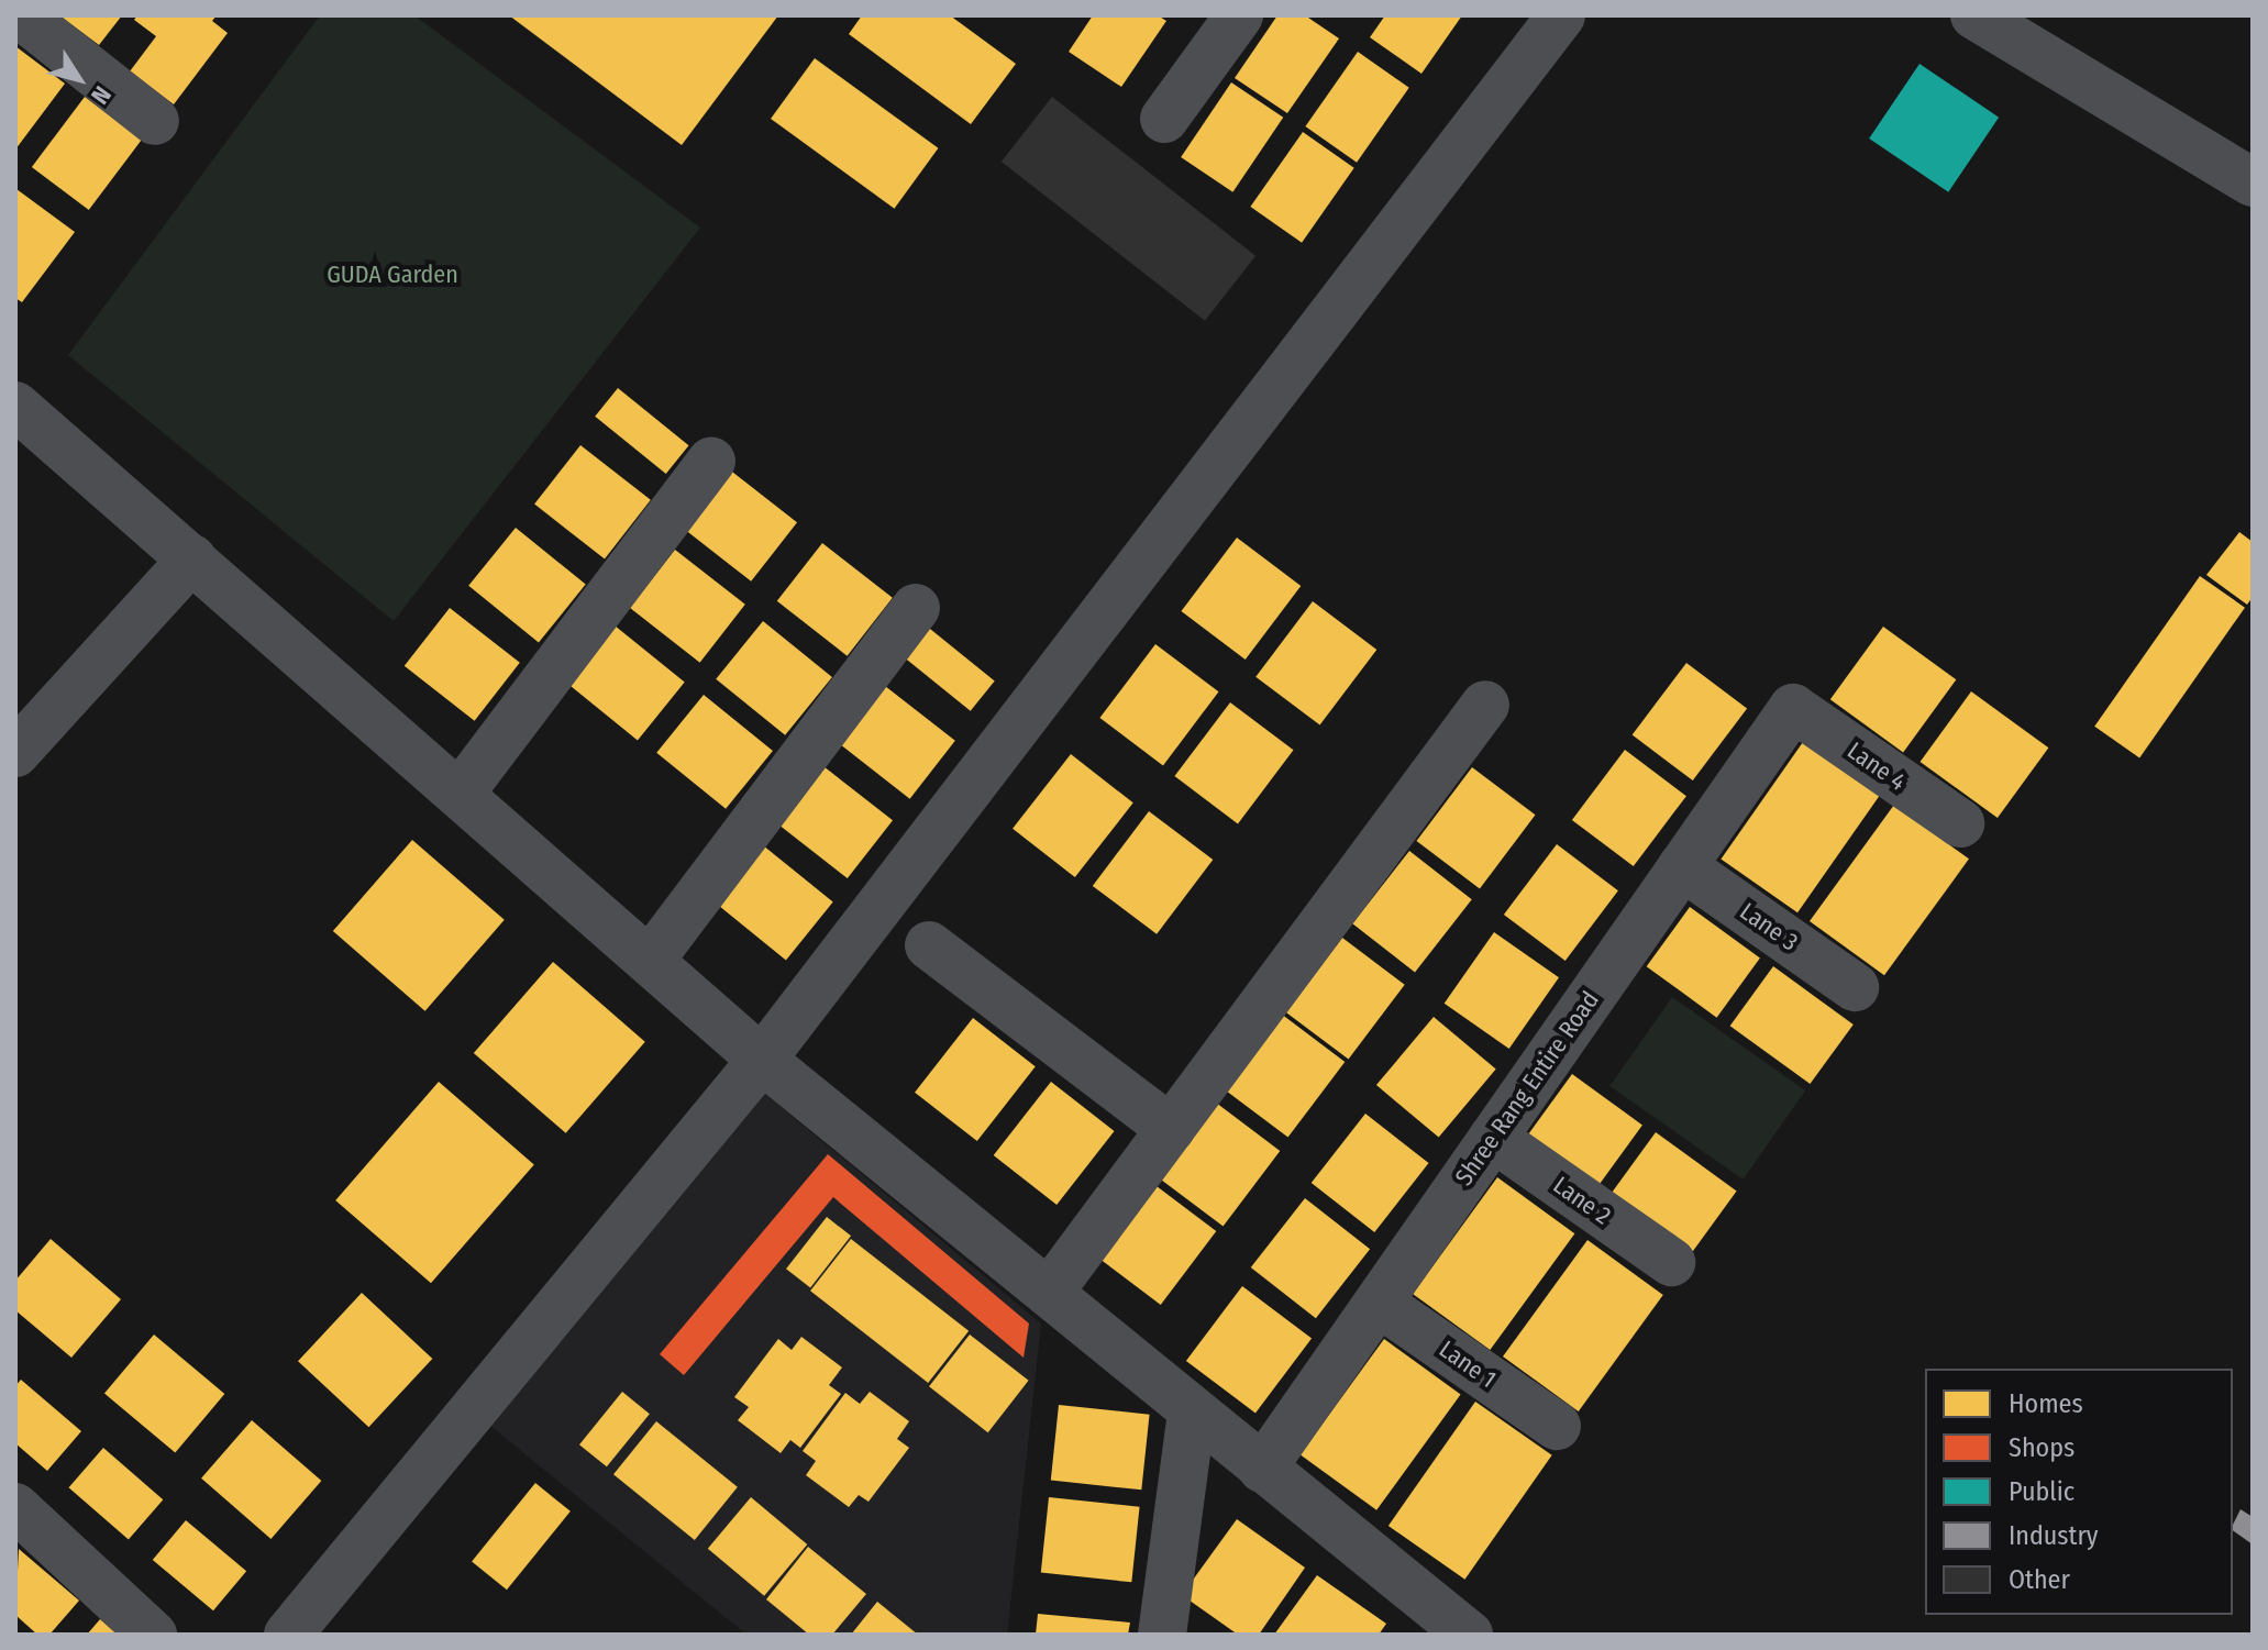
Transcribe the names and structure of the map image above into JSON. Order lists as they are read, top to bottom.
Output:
{
  "streets": {
    "street": [
      "Lane 4",
      "Lane 3",
      "Shree Rang Entire Road",
      "Lane 2",
      "Lane 1"
    ]
  },
  "crossings": [
    ["Lane 4", "Shree Rang Entire Road"],
    ["Lane 3", "Shree Rang Entire Road"],
    ["Shree Rang Entire Road", "Lane 2"],
    ["Shree Rang Entire Road", "Lane 1"]
  ],
  "parks": ["GUDA Garden"],
  "legend": [
    "Homes",
    "Shops",
    "Public",
    "Industry",
    "Other"
  ],
  "north": "bottom right"
}
